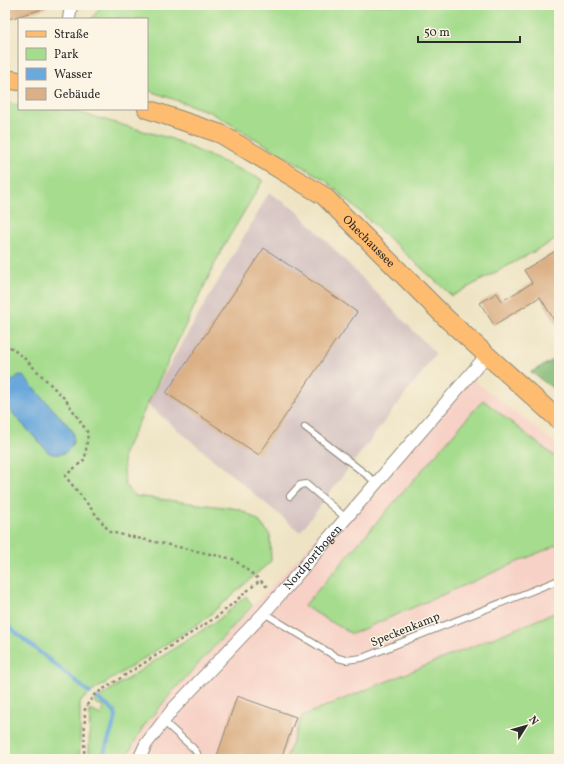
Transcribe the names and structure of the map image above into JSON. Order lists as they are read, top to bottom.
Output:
{
  "streets": {
    "main road": ["Ohechaussee"],
    "street": ["Nordportbogen"],
    "lane": ["Speckenkamp"]
  },
  "crossings": [
    ["Ohechaussee", "Nordportbogen"],
    ["Nordportbogen", "Speckenkamp"]
  ],
  "legend": [
    "Straße",
    "Park",
    "Wasser",
    "Gebäude"
  ],
  "scale_bar": "50 m",
  "north": "top right"
}
